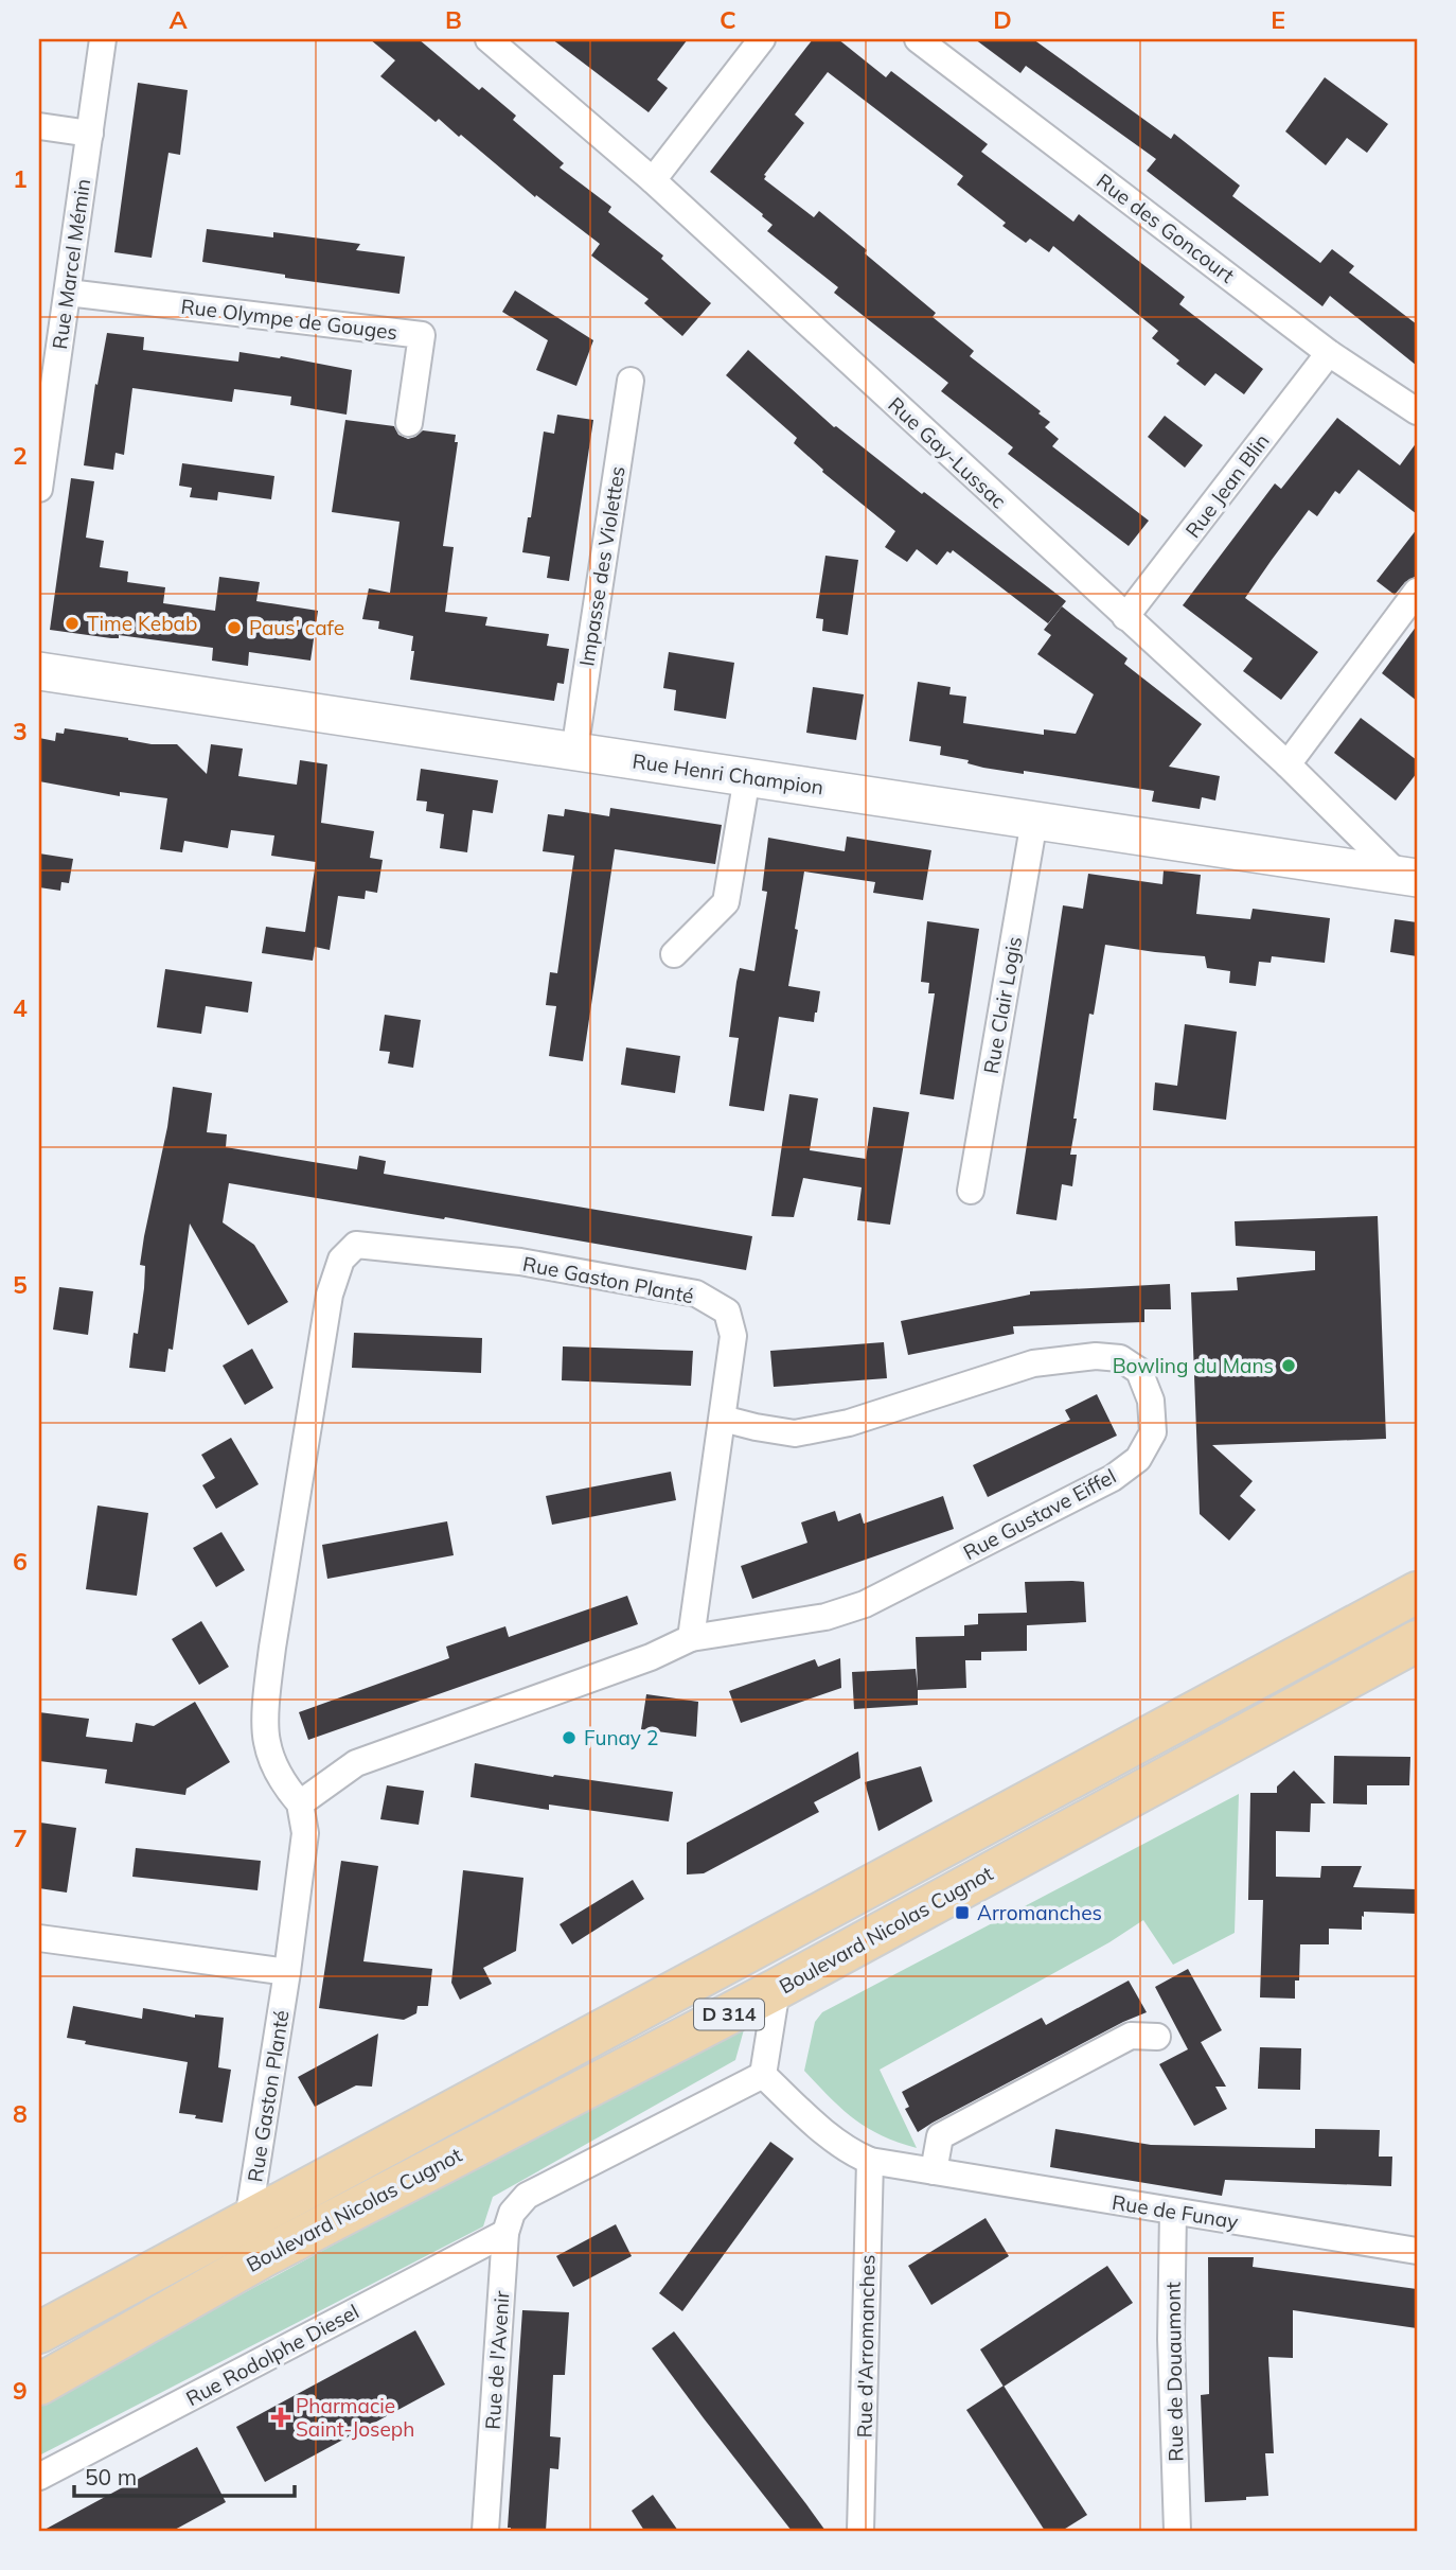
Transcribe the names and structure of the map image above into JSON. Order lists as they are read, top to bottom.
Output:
{
  "streets": {
    "main road": ["Boulevard Nicolas Cugnot", "D 314"],
    "street": [
      "Rue des Goncourt",
      "Rue Marcel Mémin",
      "Rue Olympe de Gouges",
      "Rue Gay-Lussac",
      "Rue Jean Blin",
      "Impasse des Violettes",
      "Rue Henri Champion",
      "Rue Clair Logis",
      "Rue Gaston Planté",
      "Rue Gustave Eiffel",
      "Rue de Funay",
      "Rue d'Arromanches",
      "Rue Rodolphe Diesel",
      "Rue de l'Avenir",
      "Rue de Douaumont"
    ]
  },
  "crossings": [
    ["Rue des Goncourt", "Rue Jean Blin"],
    ["Rue Marcel Mémin", "Rue Olympe de Gouges"],
    ["Rue Gay-Lussac", "Rue Jean Blin"],
    ["Rue Gay-Lussac", "Rue Henri Champion"],
    ["Impasse des Violettes", "Rue Henri Champion"],
    ["Rue Henri Champion", "Rue Clair Logis"],
    ["Rue Gaston Planté", "Rue Gustave Eiffel"],
    ["Rue Gaston Planté", "Boulevard Nicolas Cugnot"],
    ["Rue de Funay", "Rue d'Arromanches"],
    ["Rue de Funay", "Rue de l'Avenir"],
    ["Rue de Funay", "Rue de Douaumont"],
    ["Rue Rodolphe Diesel", "Rue de l'Avenir"]
  ],
  "places": {
    "other": [
      "Time Kebab",
      "Paus' cafe",
      "Bowling du Mans",
      "Funay 2"
    ],
    "transit": ["Arromanches"],
    "health": ["Pharmacie Saint-Joseph"]
  },
  "scale_bar": "50 m",
  "grid": {
    "columns": [
      "A",
      "B",
      "C",
      "D",
      "E"
    ],
    "rows": [
      "1",
      "2",
      "3",
      "4",
      "5",
      "6",
      "7",
      "8",
      "9"
    ]
  }
}
